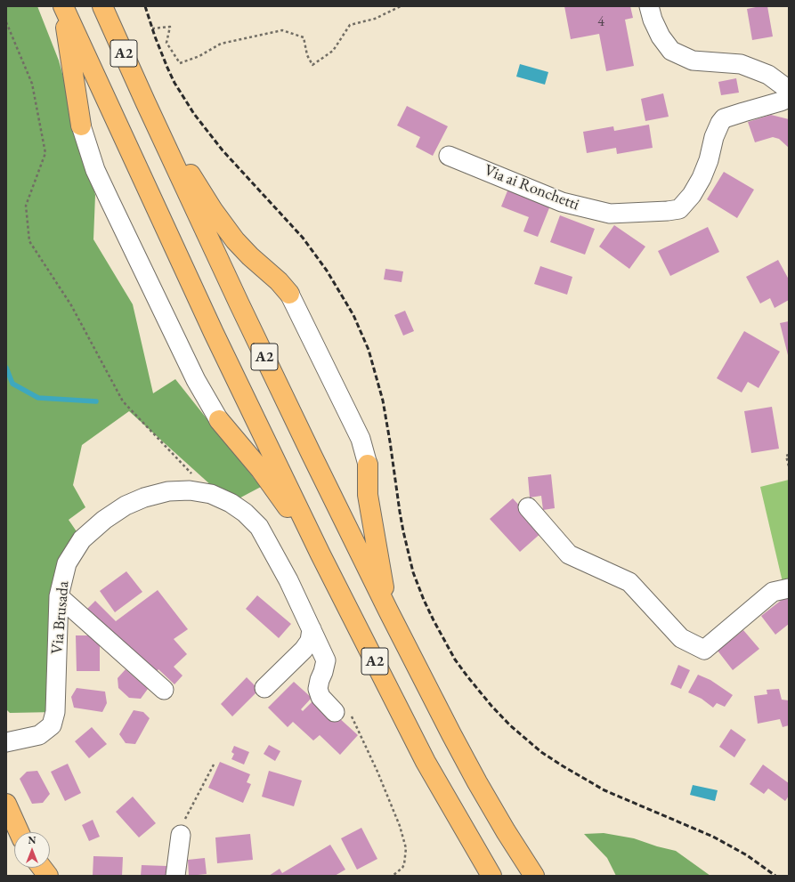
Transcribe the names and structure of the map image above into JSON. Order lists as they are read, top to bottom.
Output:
{
  "streets": {
    "main road": ["A2"],
    "street": ["Via ai Ronchetti", "Via Brusada"]
  },
  "house_numbers": ["4"],
  "north": "top"
}
